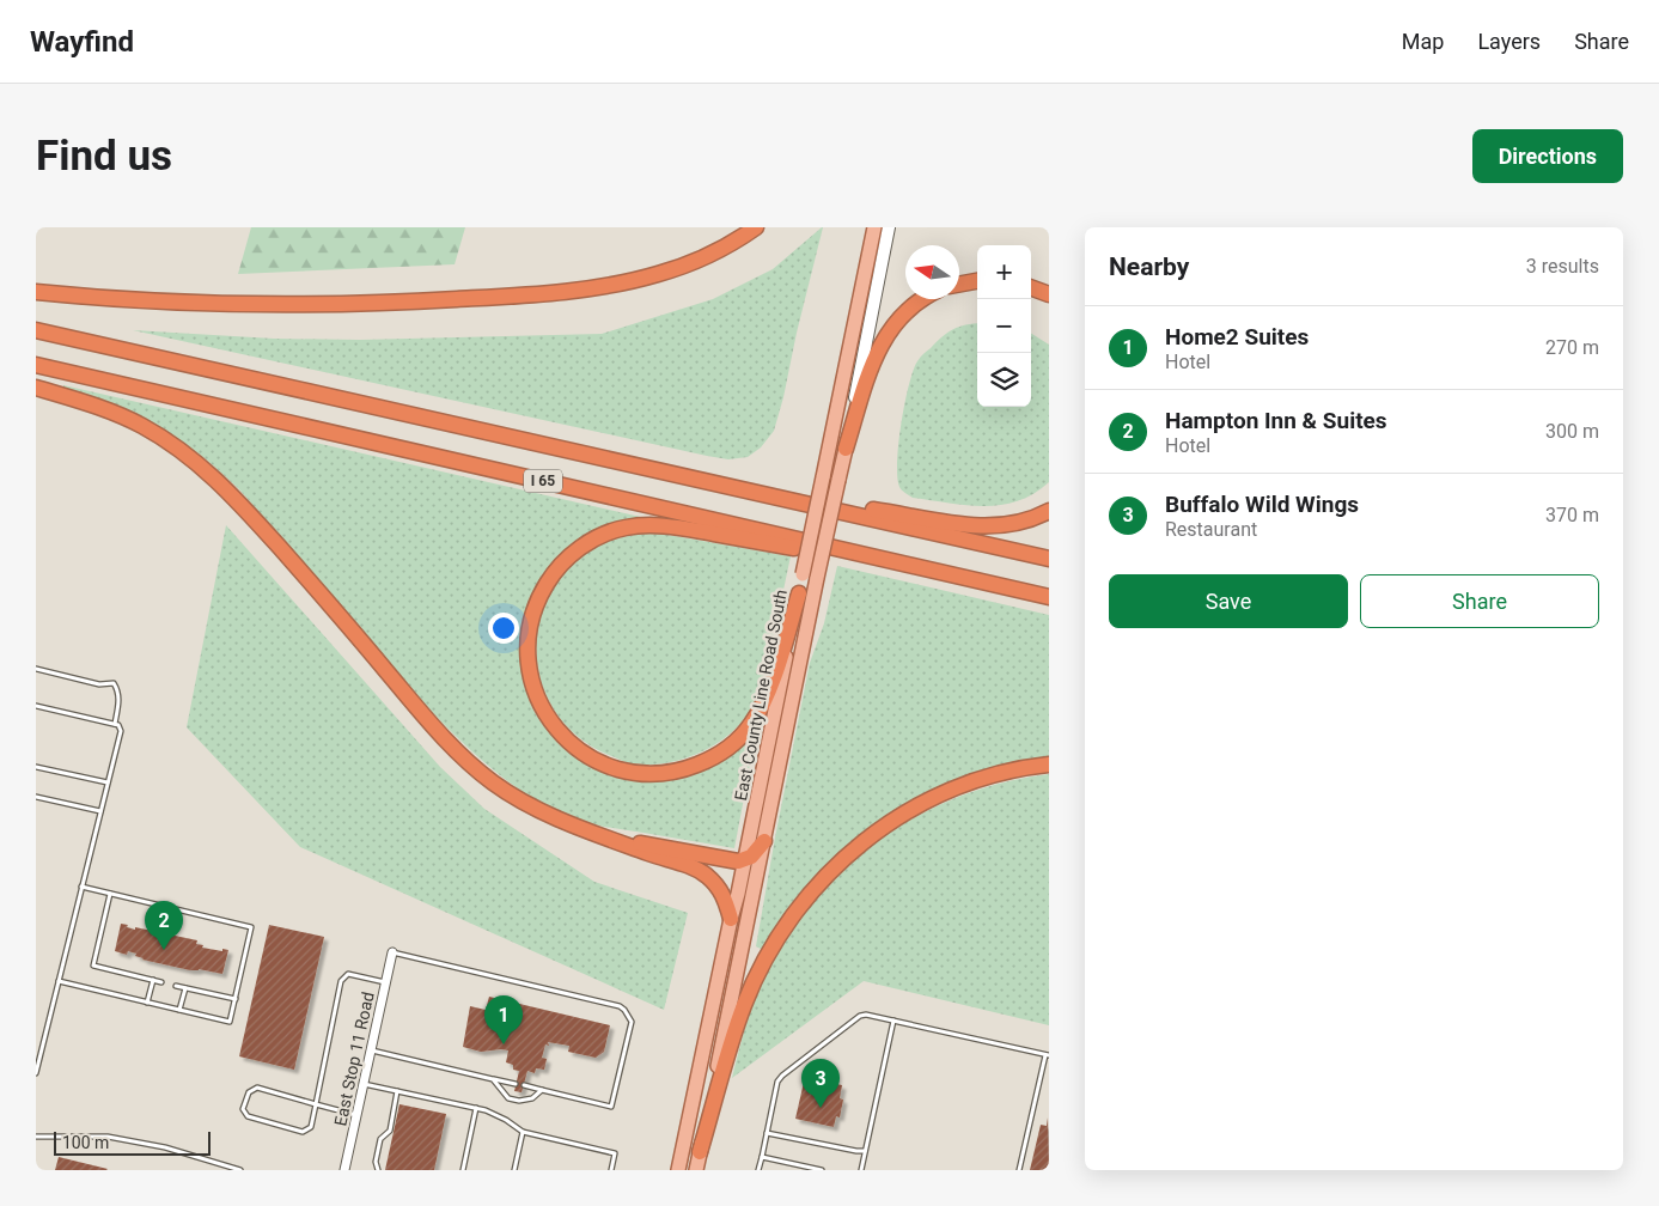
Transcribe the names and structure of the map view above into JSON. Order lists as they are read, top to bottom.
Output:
{
  "streets": {
    "highway": ["I 65"],
    "main road": ["East County Line Road South"],
    "street": ["East Stop 11 Road"]
  },
  "scale_bar": "100 m",
  "north": "left",
  "page": {
    "header": "Wayfind",
    "nav": ["Map", "Layers", "Share"],
    "buttons": [
      "Directions",
      ["Save", "Share"]
    ],
    "title": "Find us",
    "heading": ["Nearby", "3 results"],
    "map_buttons": ["+", "−"],
    "list": [
      {
        "mark": "1",
        "name": "Home2 Suites",
        "note": "Hotel",
        "value": "270 m"
      },
      {
        "mark": "2",
        "name": "Hampton Inn & Suites",
        "note": "Hotel",
        "value": "300 m"
      },
      {
        "mark": "3",
        "name": "Buffalo Wild Wings",
        "note": "Restaurant",
        "value": "370 m"
      }
    ],
    "pins": ["2", "1", "3"],
    "scale": "100 m"
  }
}
